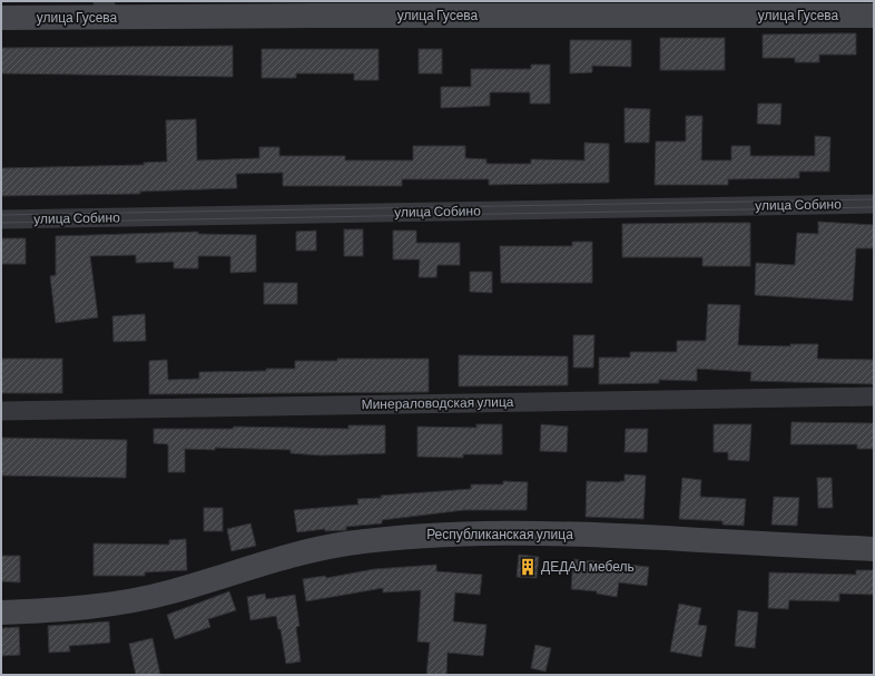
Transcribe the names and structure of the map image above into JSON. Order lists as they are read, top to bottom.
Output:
{
  "streets": {
    "street": [
      "улица Гусева",
      "улица Собино",
      "Минераловодская улица",
      "Республиканская улица"
    ]
  },
  "places": {
    "building": ["ДЕДАЛ мебель"]
  }
}
